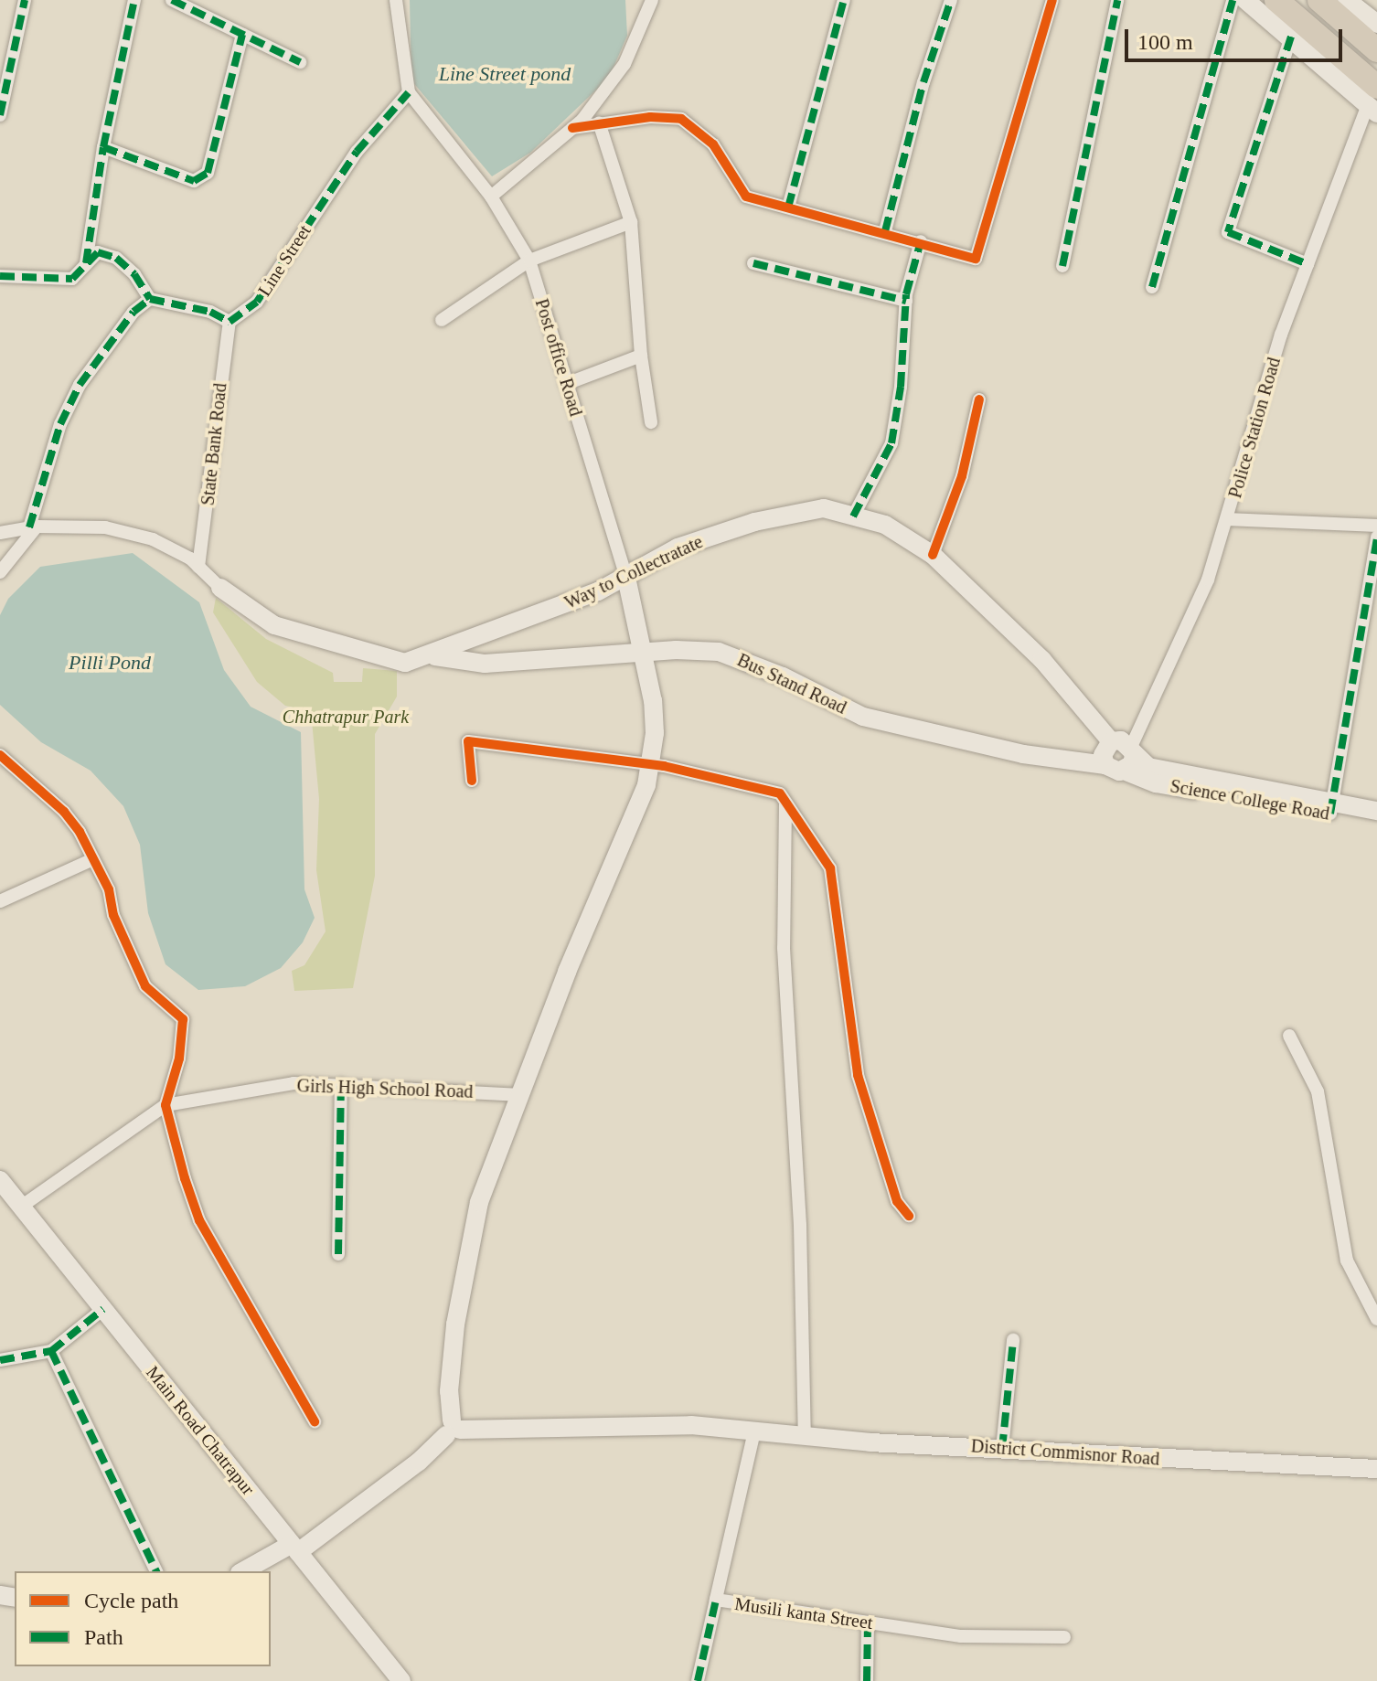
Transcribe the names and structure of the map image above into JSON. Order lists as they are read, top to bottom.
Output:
{
  "streets": {
    "main road": [
      "Post office Road",
      "Way to Collectratate",
      "Bus Stand Road",
      "Science College Road",
      "Main Road Chatrapur",
      "District Commisnor Road"
    ],
    "street": [
      "Line Street",
      "Police Station Road",
      "State Bank Road",
      "Girls High School Road",
      "Musili kanta Street"
    ]
  },
  "crossings": [
    ["Line Street", "Post office Road"],
    ["Line Street", "State Bank Road"],
    ["Post office Road", "Way to Collectratate"],
    ["Post office Road", "Bus Stand Road"],
    ["Post office Road", "Girls High School Road"],
    ["Post office Road", "District Commisnor Road"],
    ["Police Station Road", "Bus Stand Road"],
    ["Police Station Road", "Science College Road"],
    ["Way to Collectratate", "Bus Stand Road"],
    ["Bus Stand Road", "Science College Road"],
    ["Girls High School Road", "Main Road Chatrapur"],
    ["District Commisnor Road", "Musili kanta Street"]
  ],
  "water": ["Line Street pond", "Pilli Pond"],
  "parks": ["Chhatrapur Park"],
  "legend": ["Cycle path", "Path"],
  "scale_bar": "100 m"
}
